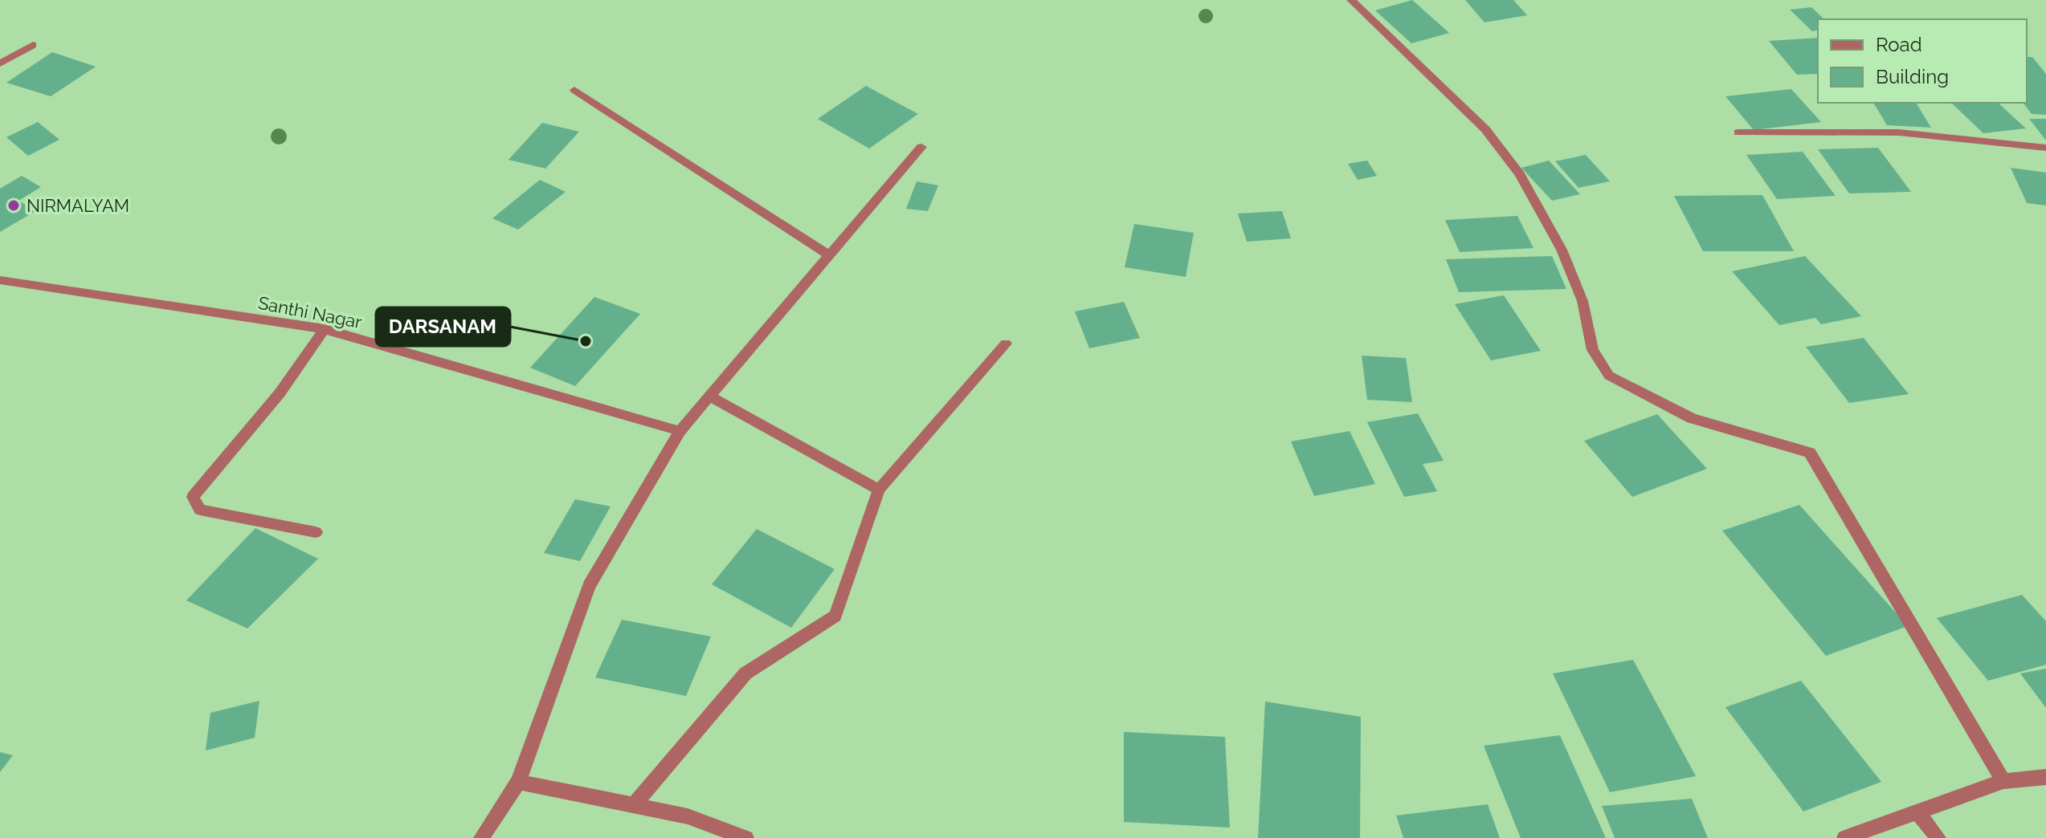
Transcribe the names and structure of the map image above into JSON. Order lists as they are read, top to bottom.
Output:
{
  "streets": {
    "street": ["Santhi Nagar"]
  },
  "places": ["NIRMALYAM", "DARSANAM"],
  "legend": ["Road", "Building"]
}
